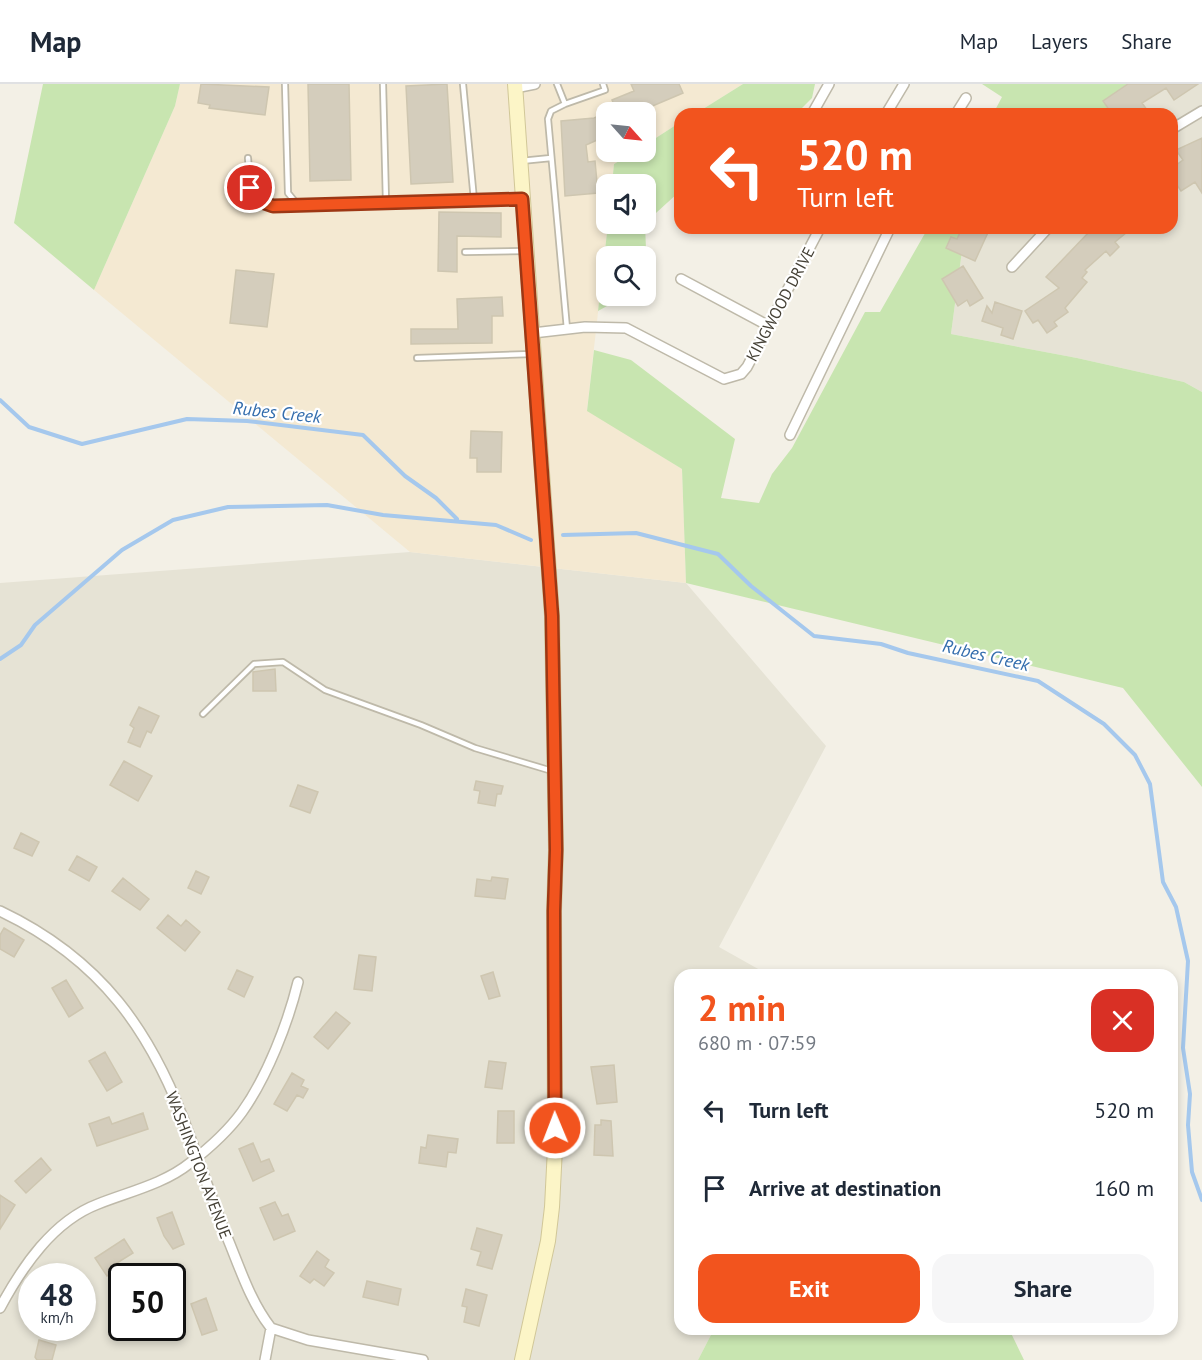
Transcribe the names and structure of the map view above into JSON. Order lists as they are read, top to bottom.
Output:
{
  "streets": {
    "street": ["KINGWOOD DRIVE", "WASHINGTON AVENUE"]
  },
  "water": ["Rubes Creek"],
  "north": "bottom right",
  "page": {
    "header": "Map",
    "nav": ["Map", "Layers", "Share"],
    "turn": ["520 m", "Turn left"],
    "heading": ["2 min", "680 m · 07:59"],
    "list": [
      {
        "name": "Turn left",
        "value": "520 m"
      },
      {
        "name": "Arrive at destination",
        "value": "160 m"
      }
    ],
    "buttons": ["Exit", "Share"],
    "speed": "48 km/h",
    "limit": "50"
  }
}
